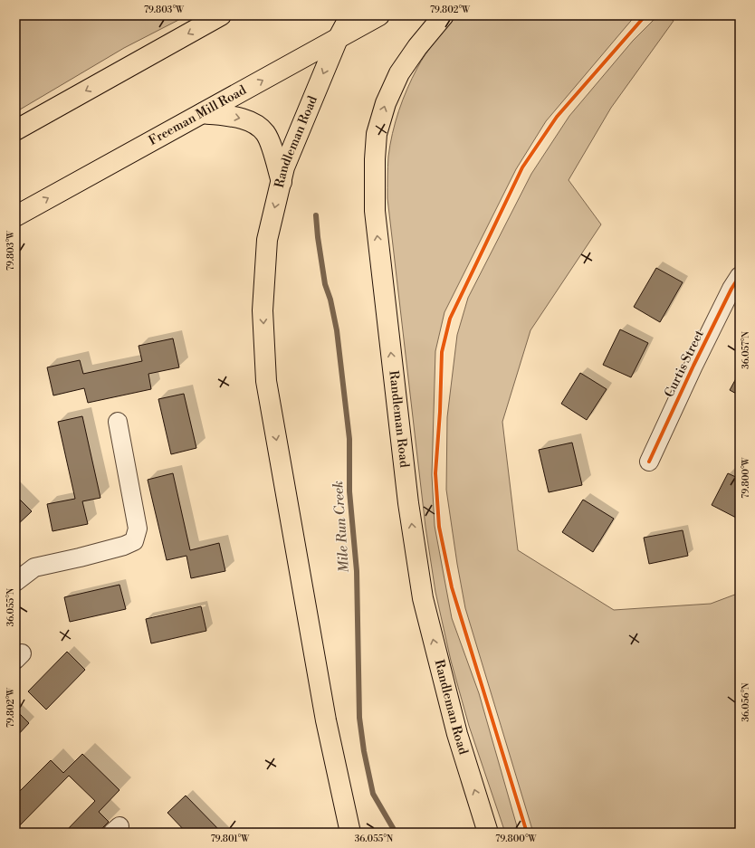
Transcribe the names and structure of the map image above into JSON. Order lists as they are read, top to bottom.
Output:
{
  "streets": {
    "main road": ["Freeman Mill Road", "Randleman Road"],
    "street": ["Curtis Street"]
  },
  "crossings": [
    ["Freeman Mill Road", "Randleman Road"]
  ],
  "water": ["Mile Run Creek"],
  "coordinates": [
    "79.803°W",
    "79.802°W",
    "36.057°N",
    "79.800°W",
    "36.055°N",
    "36.056°N",
    "79.801°W"
  ]
}
